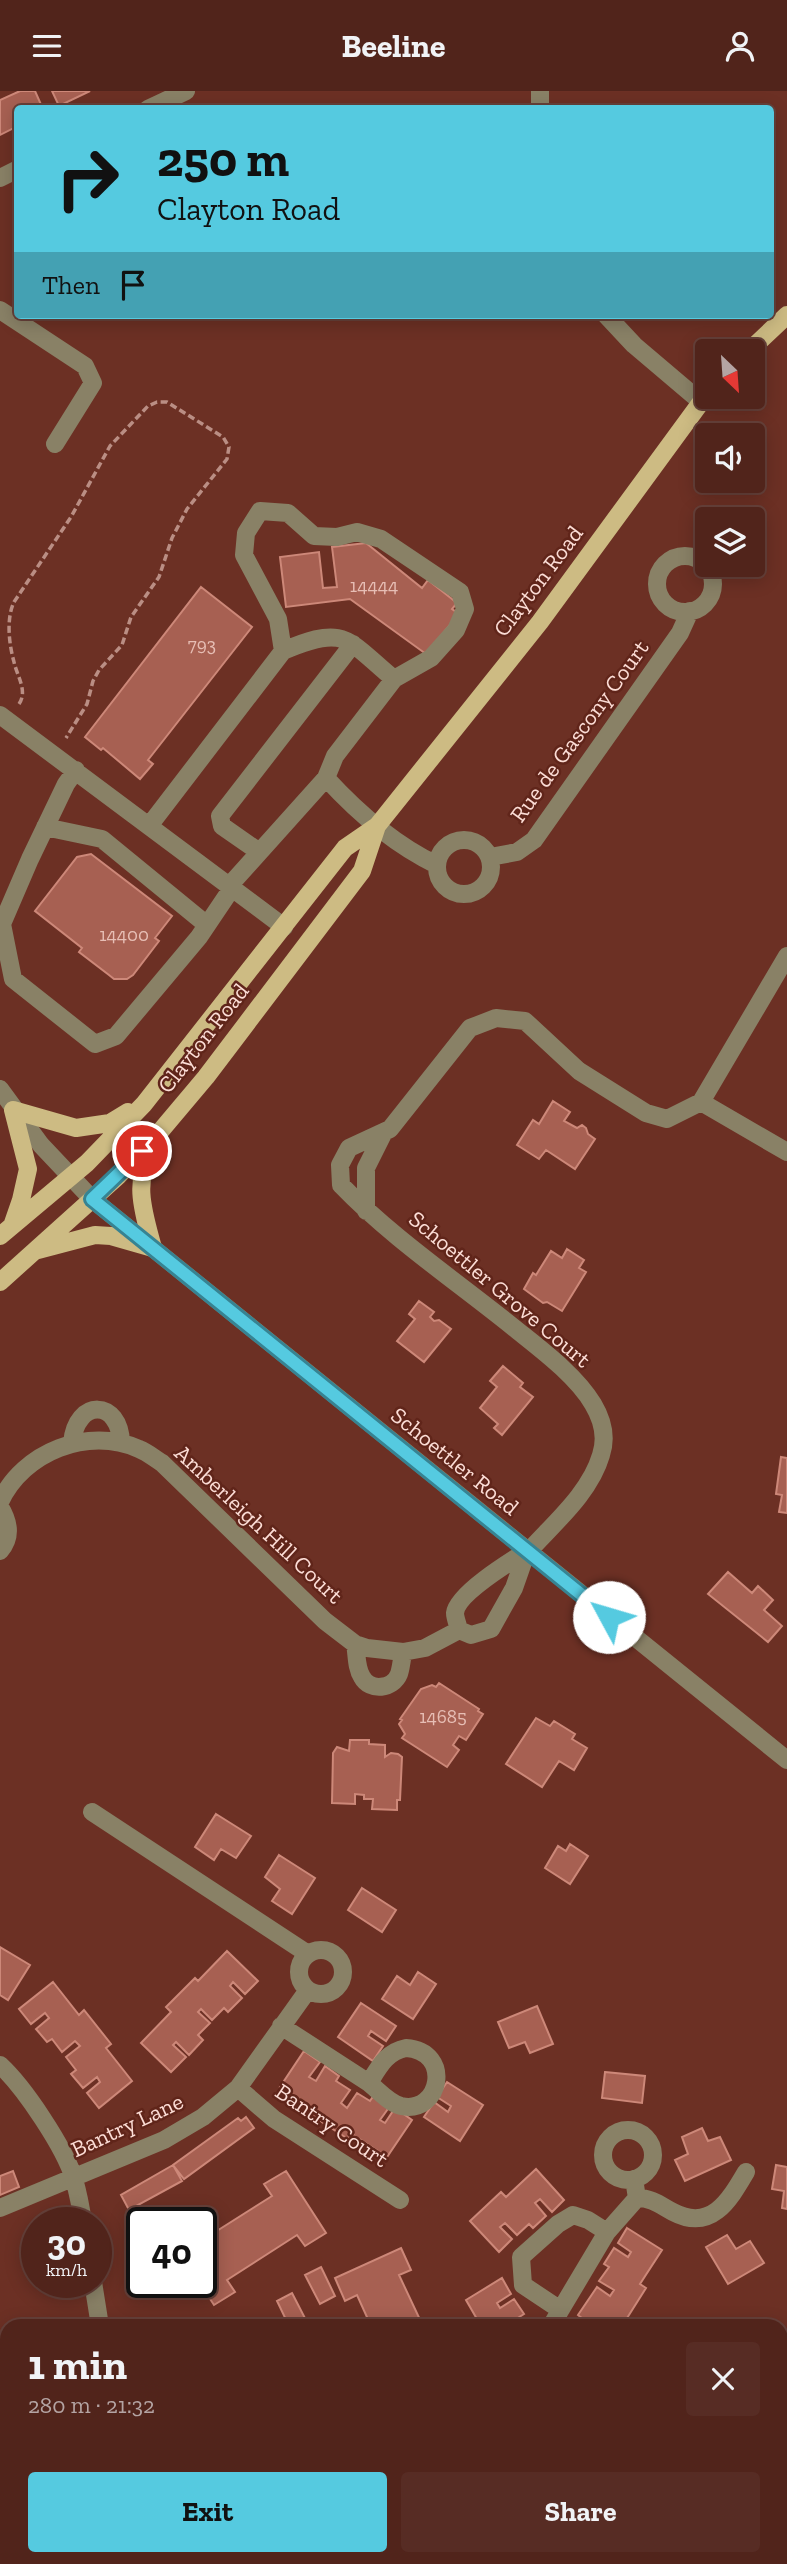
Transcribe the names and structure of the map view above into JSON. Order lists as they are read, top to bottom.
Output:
{
  "streets": {
    "main road": ["Clayton Road"],
    "street": [
      "Rue de Gascony Court",
      "Schoettler Grove Court",
      "Schoettler Road",
      "Amberleigh Hill Court",
      "Bantry Lane",
      "Bantry Court"
    ]
  },
  "crossings": [
    ["Clayton Road", "Schoettler Road"],
    ["Schoettler Grove Court", "Schoettler Road"],
    ["Schoettler Grove Court", "Amberleigh Hill Court"],
    ["Schoettler Road", "Amberleigh Hill Court"],
    ["Bantry Lane", "Bantry Court"]
  ],
  "house_numbers": [
    "14444",
    "793",
    "14400",
    "14685"
  ],
  "north": "bottom right",
  "page": {
    "header": "Beeline",
    "turn": ["250 m", "Clayton Road"],
    "then": "Then",
    "speed": "30 km/h",
    "limit": "40",
    "heading": ["1 min", "280 m · 21:32"],
    "buttons": ["Exit", "Share"]
  }
}
